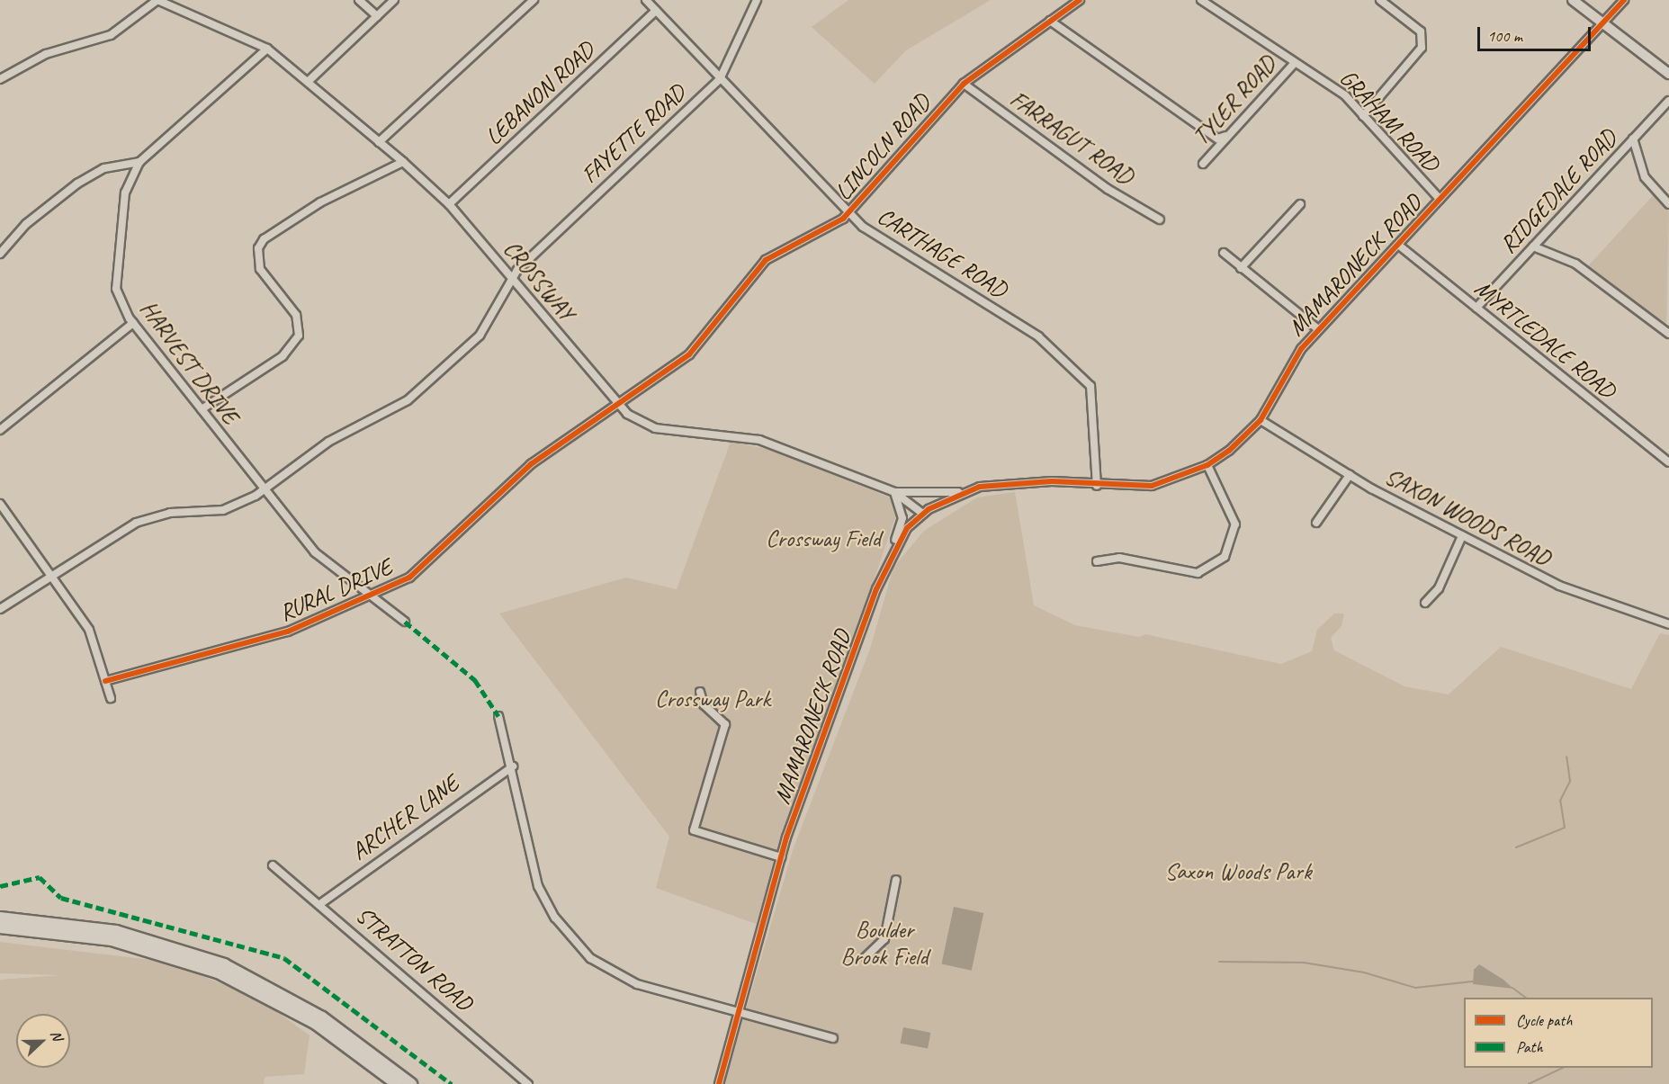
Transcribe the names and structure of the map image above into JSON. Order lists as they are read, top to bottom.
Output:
{
  "streets": {
    "street": [
      "LEBANON ROAD",
      "TYLER ROAD",
      "GRAHAM ROAD",
      "FAYETTE ROAD",
      "FARRAGUT ROAD",
      "LINCOLN ROAD",
      "RIDGEDALE ROAD",
      "CARTHAGE ROAD",
      "MAMARONECK ROAD",
      "CROSSWAY",
      "MYRTLEDALE ROAD",
      "HARVEST DRIVE",
      "SAXON WOODS ROAD",
      "RURAL DRIVE",
      "ARCHER LANE",
      "STRATTON ROAD"
    ]
  },
  "crossings": [
    ["LEBANON ROAD", "CARTHAGE ROAD"],
    ["LEBANON ROAD", "CROSSWAY"],
    ["TYLER ROAD", "GRAHAM ROAD"],
    ["GRAHAM ROAD", "MAMARONECK ROAD"],
    ["FAYETTE ROAD", "CARTHAGE ROAD"],
    ["FAYETTE ROAD", "CROSSWAY"],
    ["FAYETTE ROAD", "HARVEST DRIVE"],
    ["FARRAGUT ROAD", "LINCOLN ROAD"],
    ["LINCOLN ROAD", "CARTHAGE ROAD"],
    ["LINCOLN ROAD", "CROSSWAY"],
    ["LINCOLN ROAD", "RURAL DRIVE"],
    ["RIDGEDALE ROAD", "MYRTLEDALE ROAD"],
    ["CARTHAGE ROAD", "MAMARONECK ROAD"],
    ["MAMARONECK ROAD", "CROSSWAY"],
    ["MAMARONECK ROAD", "MYRTLEDALE ROAD"],
    ["MAMARONECK ROAD", "SAXON WOODS ROAD"],
    ["CROSSWAY", "HARVEST DRIVE"],
    ["HARVEST DRIVE", "RURAL DRIVE"],
    ["ARCHER LANE", "STRATTON ROAD"]
  ],
  "parks": [
    "Crossway Field",
    "Crossway Park",
    "Saxon Woods Park",
    "Boulder Brook Field"
  ],
  "legend": ["Cycle path", "Path"],
  "scale_bar": "100 m",
  "north": "right"
}
